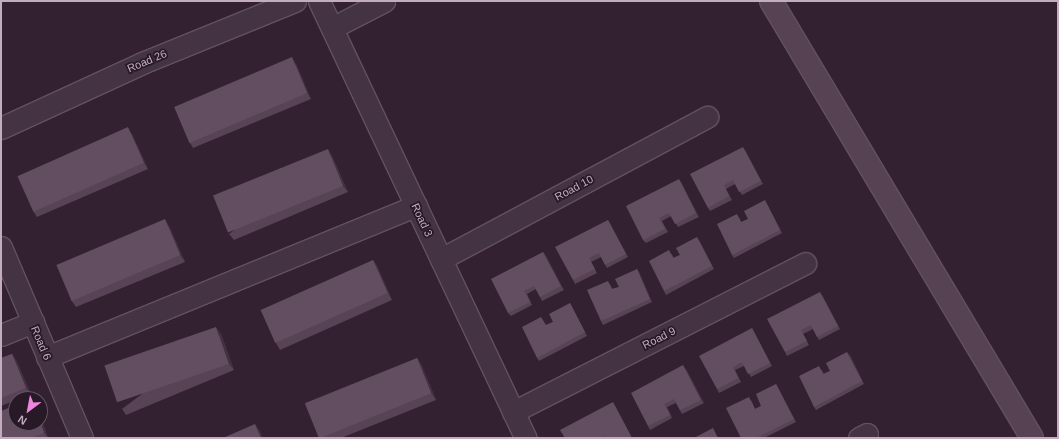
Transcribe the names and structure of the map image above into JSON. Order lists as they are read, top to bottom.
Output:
{
  "streets": {
    "street": [
      "Road 26",
      "Road 10",
      "Road 3",
      "Road 9",
      "Road 6"
    ]
  },
  "crossings": [
    ["Road 10", "Road 3"],
    ["Road 3", "Road 9"]
  ],
  "north": "bottom left"
}
